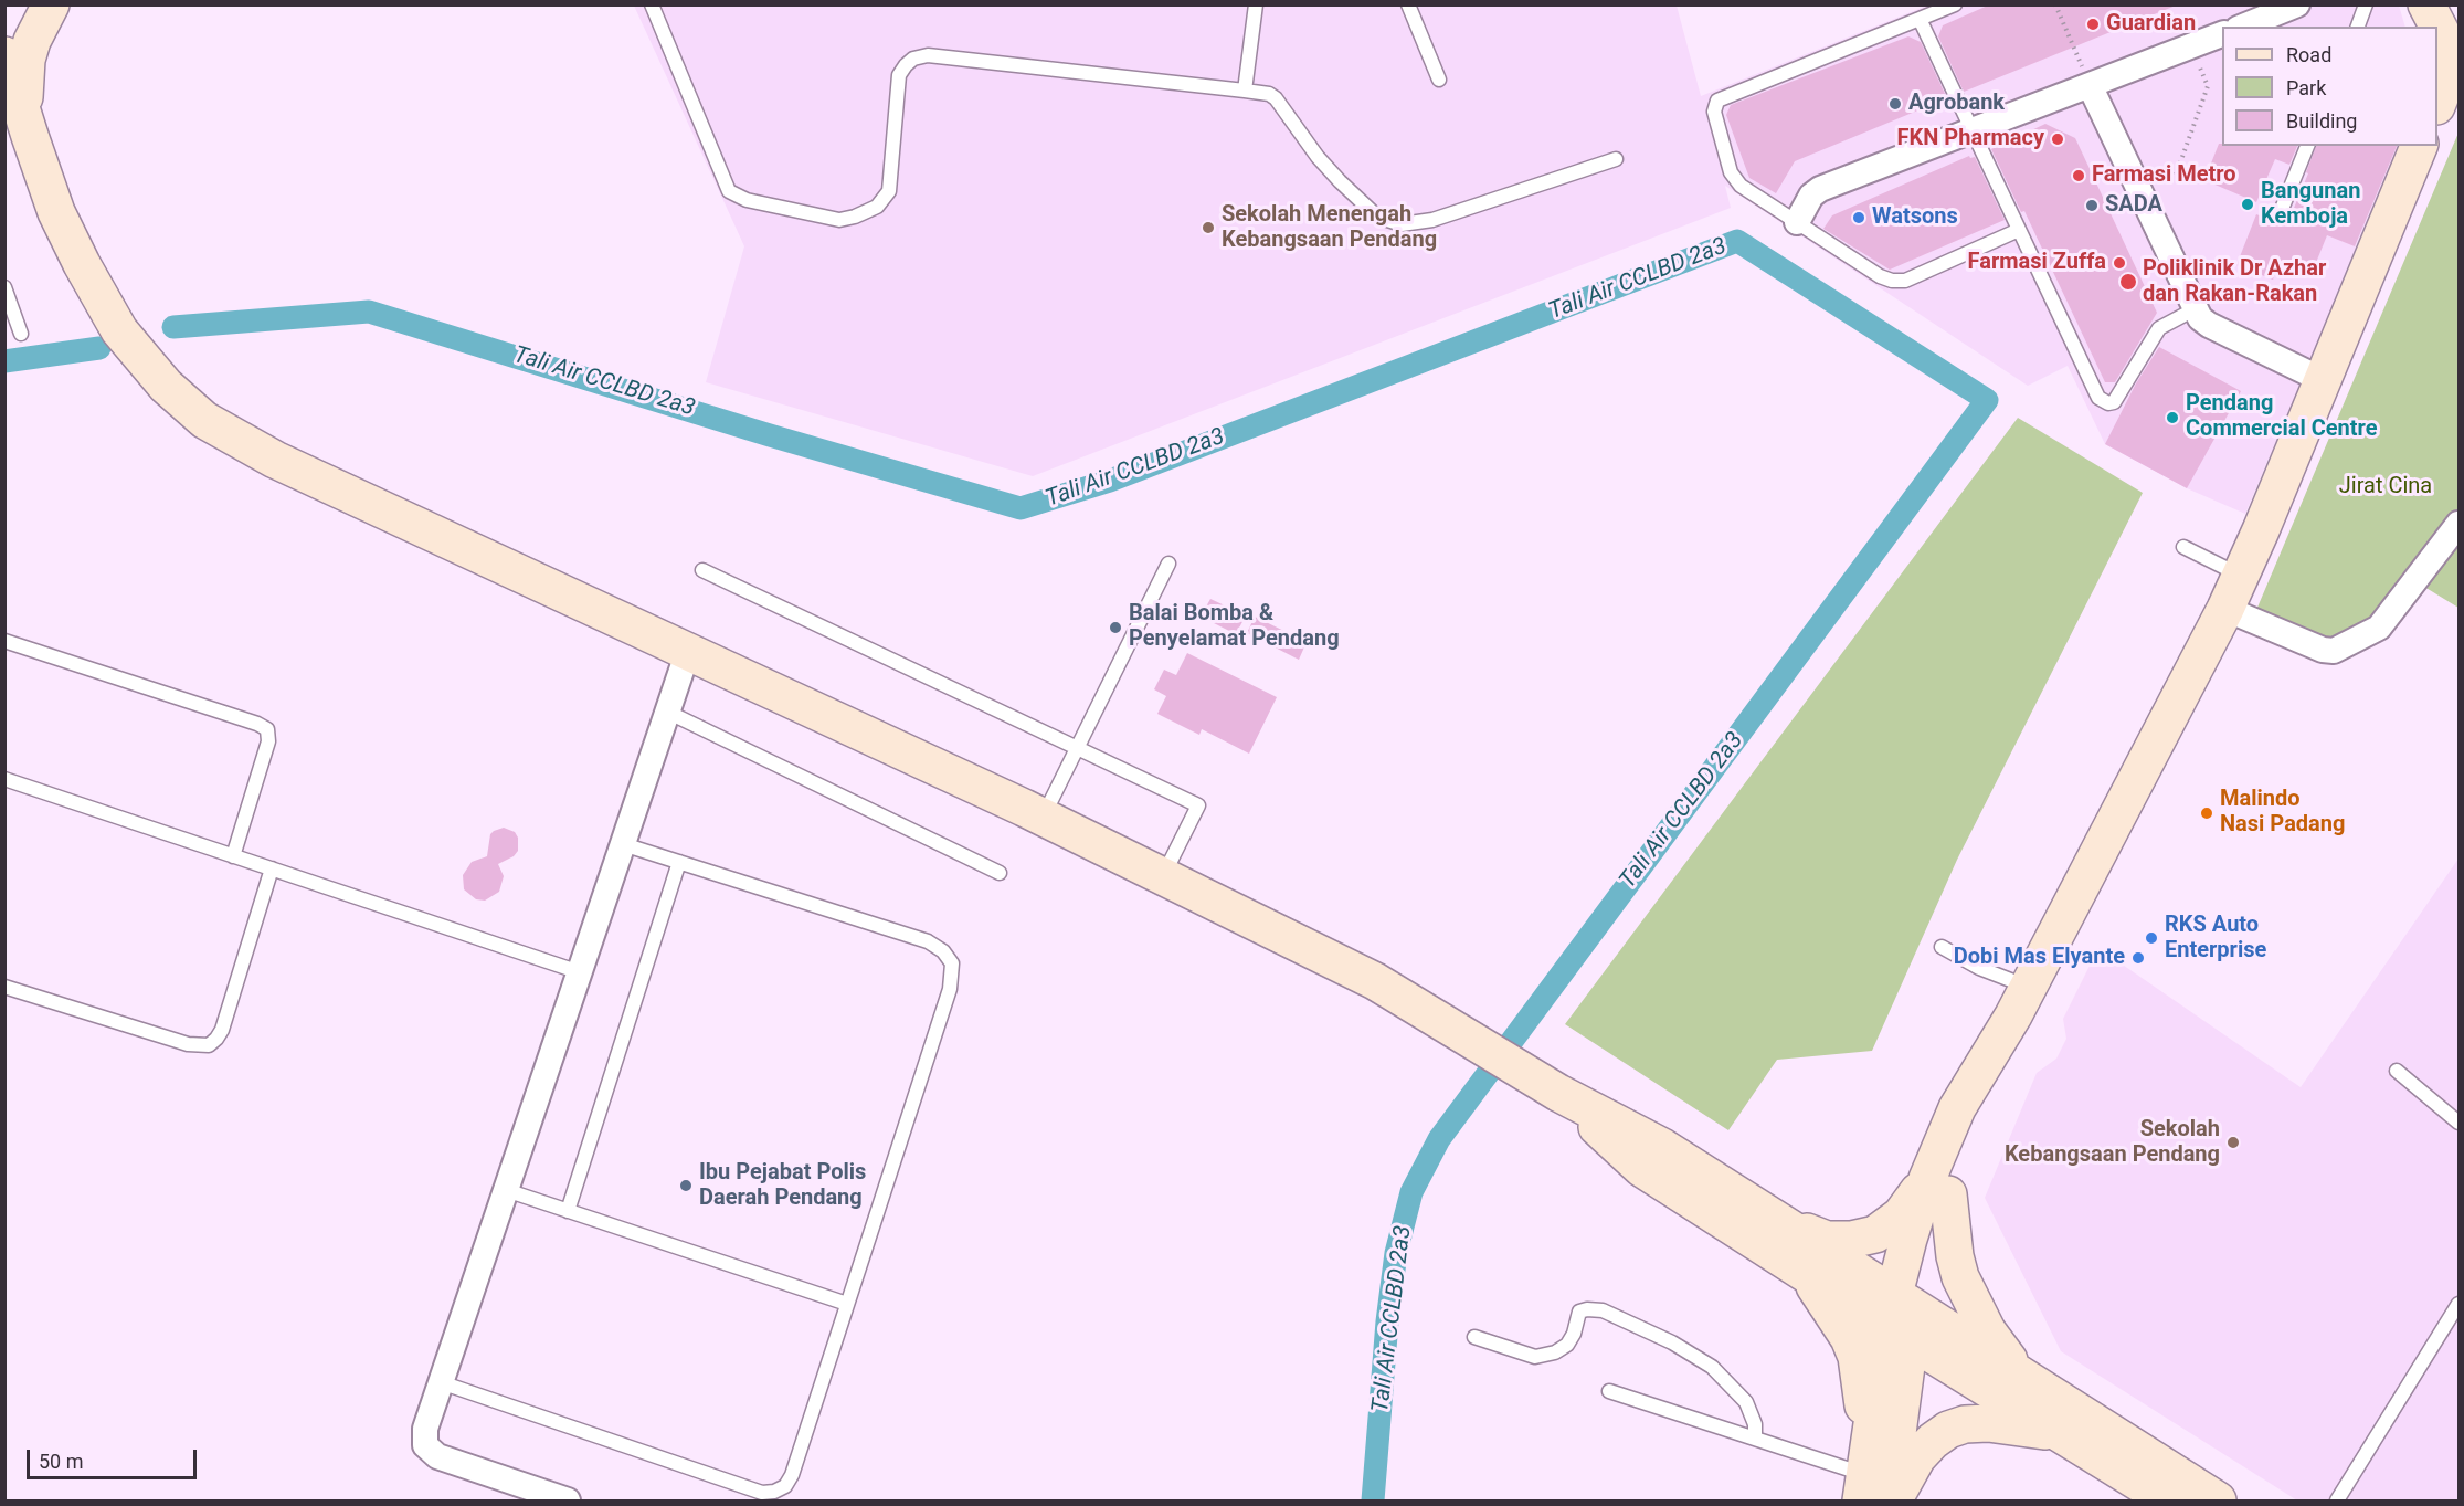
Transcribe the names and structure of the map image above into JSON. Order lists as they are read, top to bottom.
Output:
{
  "water": ["Tali Air CCLBD 2a3"],
  "parks": ["Jirat Cina"],
  "places": [
    "Guardian",
    "Agrobank",
    "FKN Pharmacy",
    "Farmasi Metro",
    "Bangunan Kemboja",
    "SADA",
    "Watsons",
    "Sekolah Menengah Kebangsaan Pendang",
    "Farmasi Zuffa",
    "Poliklinik Dr Azhar dan Rakan-Rakan",
    "Pendang Commercial Centre",
    "Balai Bomba & Penyelamat Pendang",
    "Malindo Nasi Padang",
    "RKS Auto Enterprise",
    "Dobi Mas Elyante",
    "Sekolah Kebangsaan Pendang",
    "Ibu Pejabat Polis Daerah Pendang"
  ],
  "legend": ["Road", "Park", "Building"],
  "scale_bar": "50 m"
}
